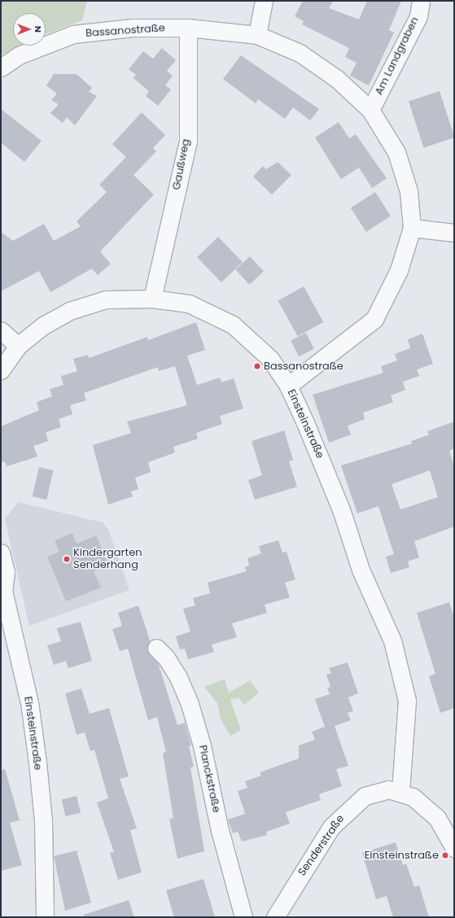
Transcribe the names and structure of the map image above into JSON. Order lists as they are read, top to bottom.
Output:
{
  "streets": {
    "street": [
      "Bassanostraße",
      "Am Landgraben",
      "Gaußweg",
      "Einsteinstraße",
      "Planckstraße",
      "Senderstraße"
    ]
  },
  "crossings": [
    ["Bassanostraße", "Am Landgraben"],
    ["Bassanostraße", "Gaußweg"],
    ["Bassanostraße", "Einsteinstraße"],
    ["Gaußweg", "Einsteinstraße"],
    ["Einsteinstraße", "Senderstraße"]
  ],
  "places": ["Bassanostraße", "Kindergarten Senderhang", "Einsteinstraße"],
  "north": "right"
}
